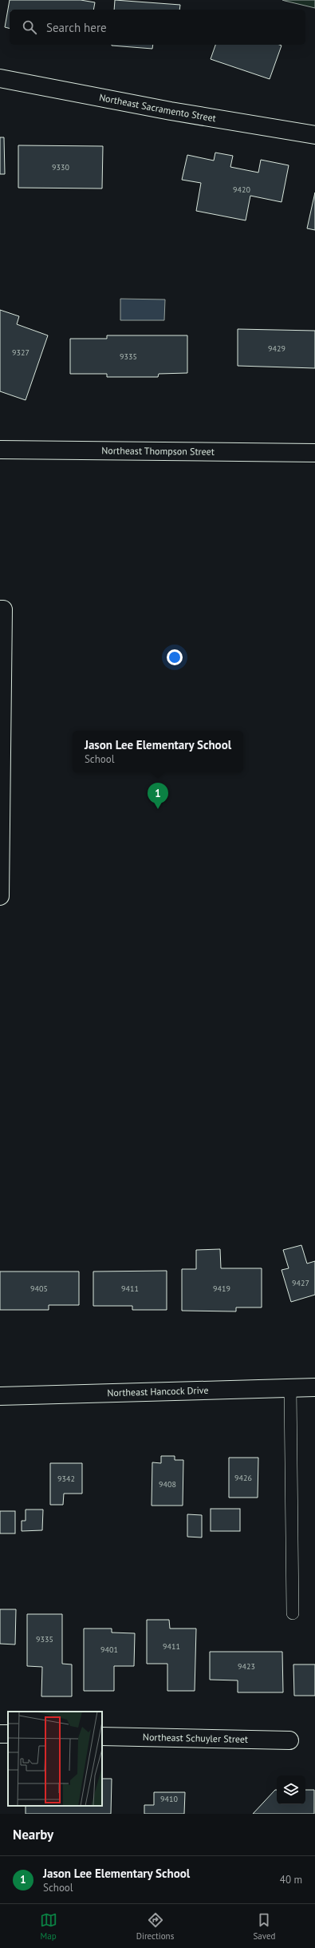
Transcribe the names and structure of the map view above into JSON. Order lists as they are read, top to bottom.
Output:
{
  "streets": {
    "street": [
      "Northeast Sacramento Street",
      "Northeast Thompson Street",
      "Northeast Hancock Drive",
      "Northeast Schuyler Street"
    ]
  },
  "house_numbers": [
    "9330",
    "9420",
    "9429",
    "9327",
    "9335",
    "9427",
    "9405",
    "9411",
    "9419",
    "9426",
    "9342",
    "9408",
    "9335",
    "9411",
    "9401",
    "9423",
    "9410"
  ],
  "page": {
    "search": "Search here",
    "popup": ["Jason Lee Elementary School", "School"],
    "pins": "1",
    "heading": "Nearby",
    "list": [
      {
        "mark": "1",
        "name": "Jason Lee Elementary School",
        "note": "School",
        "value": "40 m"
      }
    ],
    "nav": ["Map", "Directions", "Saved"]
  }
}
